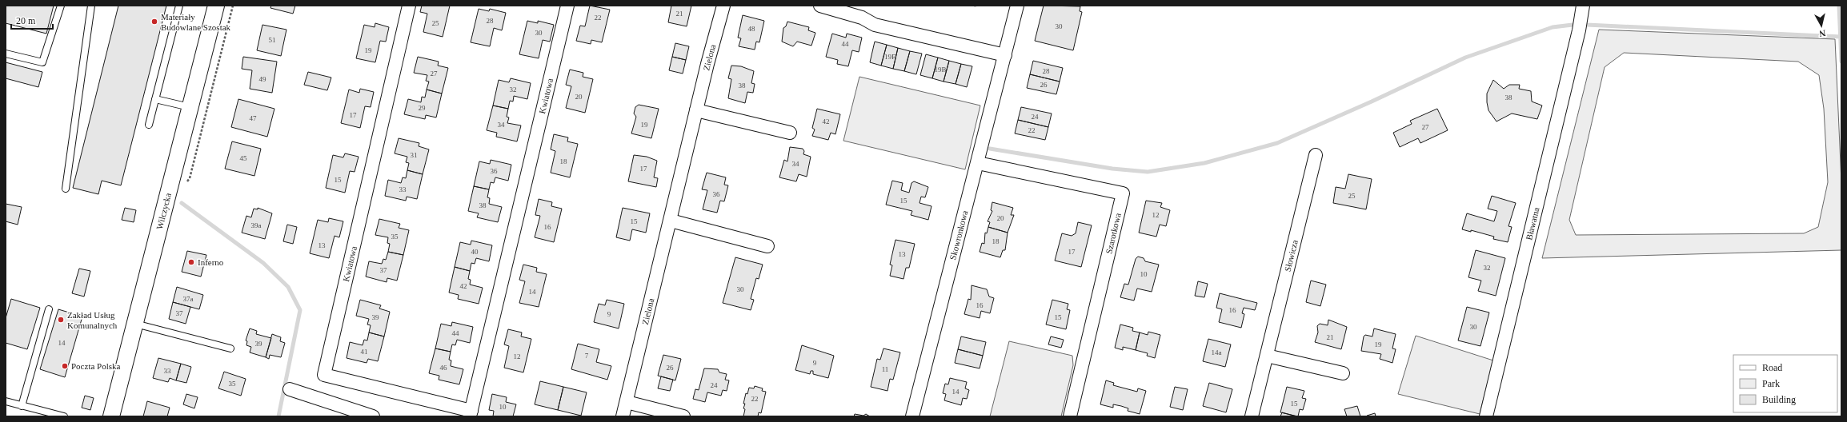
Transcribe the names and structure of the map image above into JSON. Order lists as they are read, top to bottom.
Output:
{
  "streets": {
    "street": [
      "Zielona",
      "Kwiatowa",
      "Wilczycka",
      "Bławatna",
      "Szarotkowa",
      "Skowronkowa",
      "Słowicza"
    ]
  },
  "crossings": [
    ["Szarotkowa", "Skowronkowa"]
  ],
  "places": [
    "Materiały Budowlane Szostak",
    "Inferno",
    "Zakład Usług Komunalnych",
    "Poczta Polska"
  ],
  "house_numbers": [
    "21",
    "22",
    "28",
    "25",
    "30",
    "48",
    "30",
    "51",
    "44",
    "19",
    "19F",
    "19B",
    "28",
    "27",
    "49",
    "26",
    "38",
    "32",
    "20",
    "38",
    "29",
    "17",
    "24",
    "47",
    "42",
    "34",
    "19",
    "27",
    "22",
    "31",
    "45",
    "18",
    "34",
    "17",
    "36",
    "15",
    "33",
    "36",
    "25",
    "15",
    "38",
    "12",
    "20",
    "15",
    "39a",
    "16",
    "35",
    "18",
    "13",
    "40",
    "17",
    "13",
    "32",
    "37",
    "10",
    "42",
    "30",
    "14",
    "37a",
    "16",
    "16",
    "37",
    "9",
    "39",
    "15",
    "30",
    "44",
    "21",
    "14",
    "39",
    "19",
    "41",
    "14a",
    "7",
    "12",
    "9",
    "46",
    "26",
    "11",
    "33",
    "35",
    "24",
    "14",
    "22",
    "15",
    "10"
  ],
  "legend": ["Road", "Park", "Building"],
  "scale_bar": "20 m",
  "north": "bottom"
}
